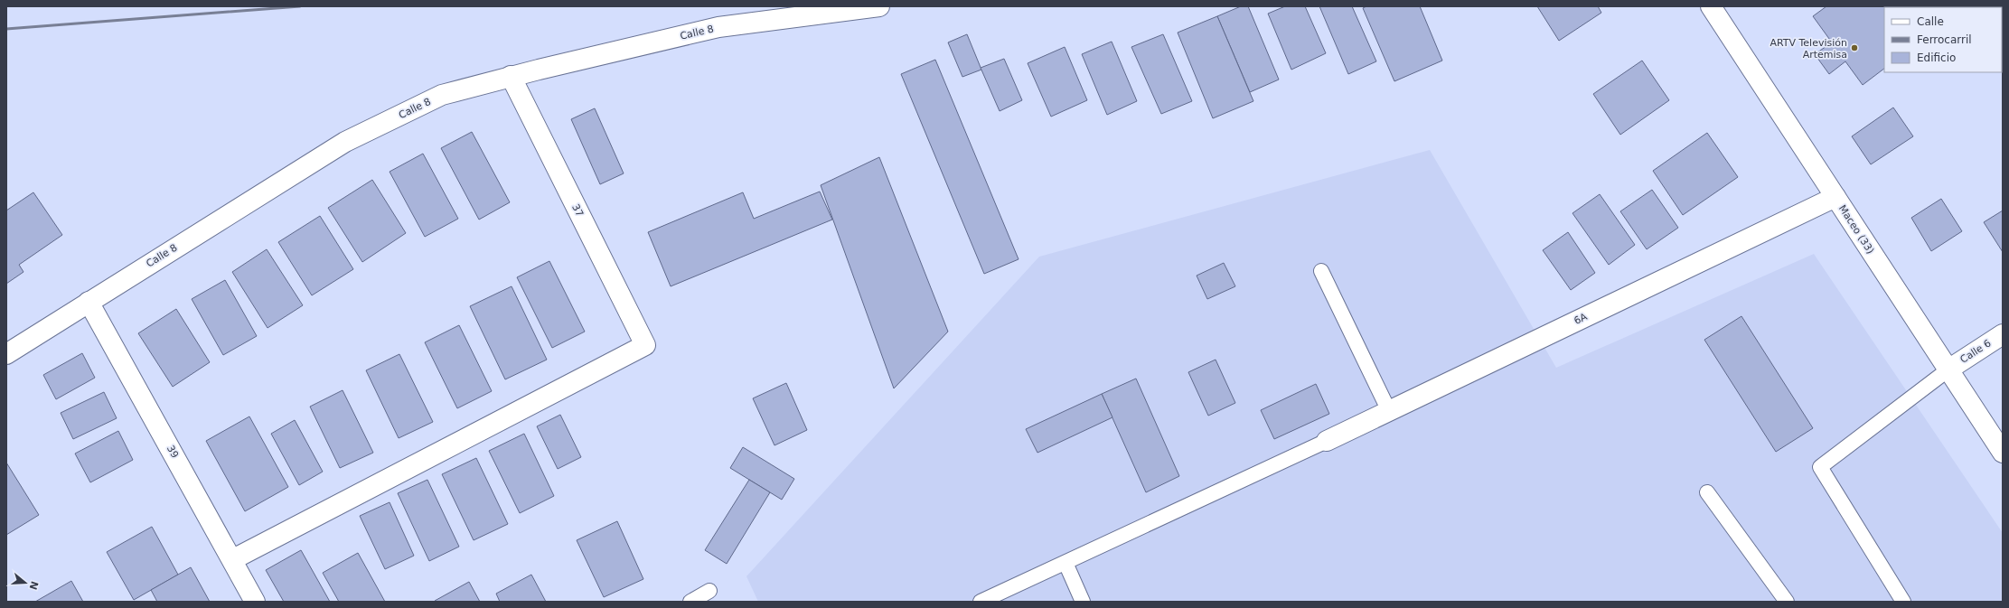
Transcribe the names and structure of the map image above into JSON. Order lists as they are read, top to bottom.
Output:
{
  "streets": {
    "street": [
      "Calle 8",
      "37",
      "Maceo (33)",
      "6A",
      "Calle 6",
      "39"
    ]
  },
  "crossings": [
    ["Calle 8", "37"],
    ["Calle 8", "39"],
    ["37", "39"],
    ["Maceo (33)", "6A"],
    ["Maceo (33)", "Calle 6"]
  ],
  "places": ["ARTV Televisión Artemisa"],
  "legend": ["Calle", "Ferrocarril", "Edificio"],
  "north": "right"
}
